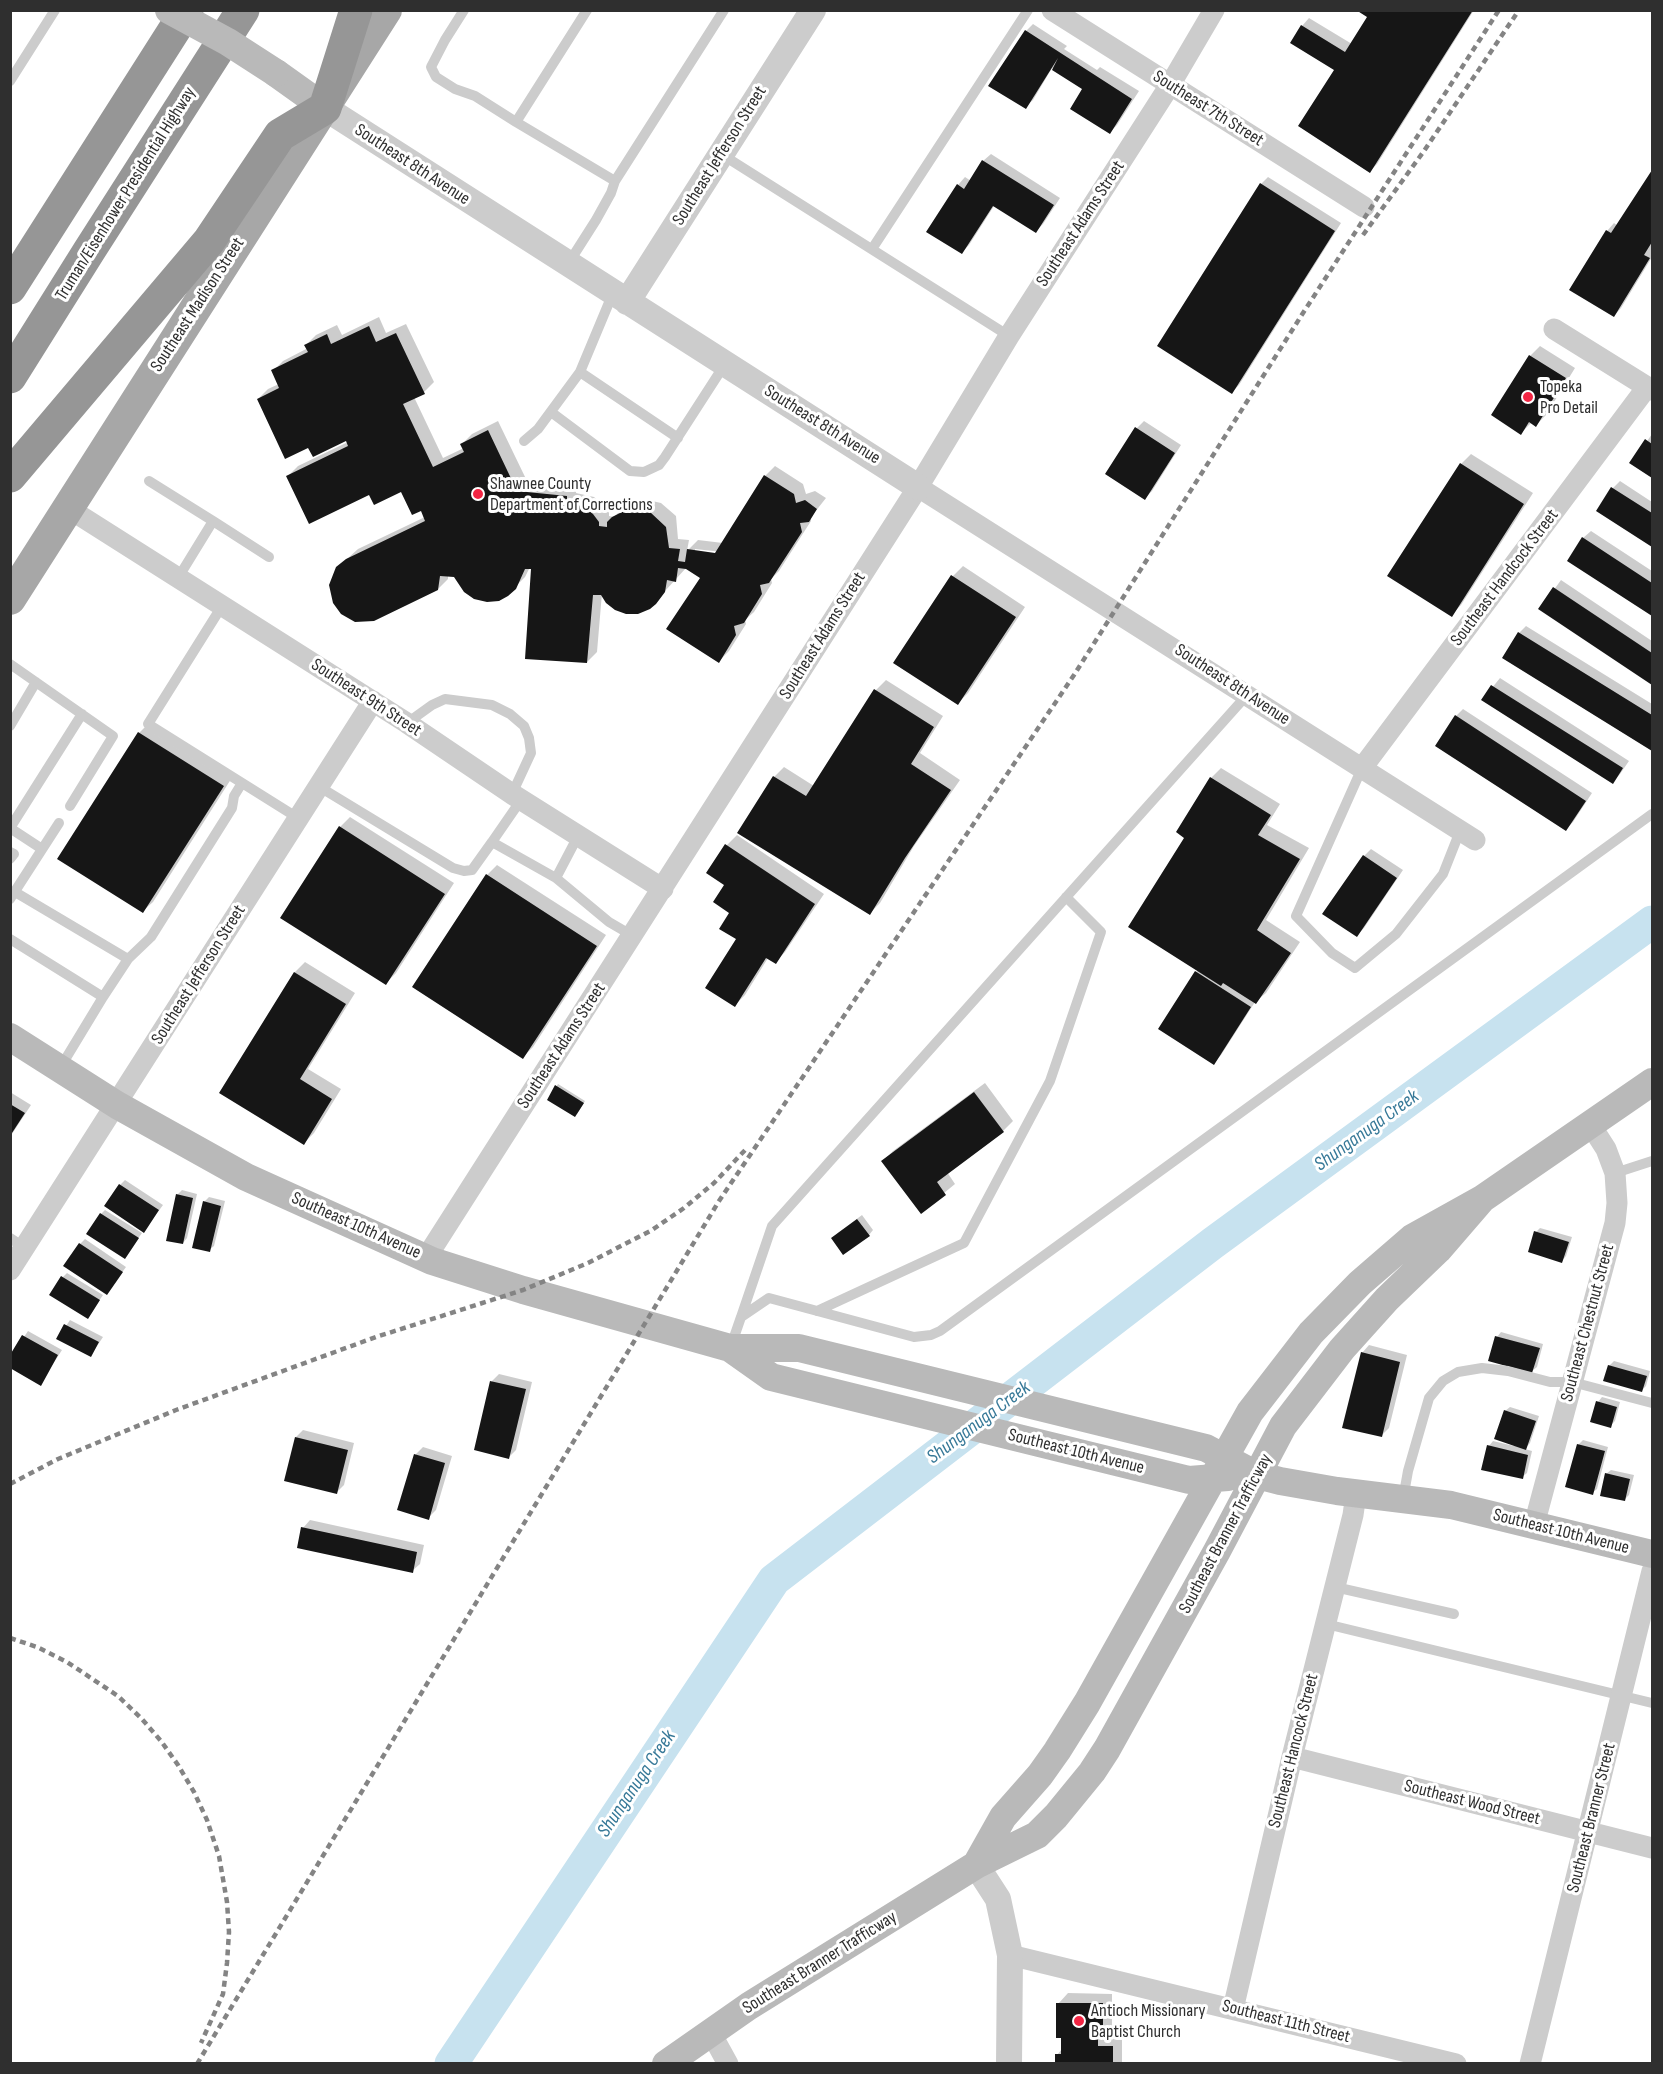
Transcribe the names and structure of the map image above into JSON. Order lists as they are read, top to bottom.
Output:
{
  "streets": {
    "highway": ["Truman/Eisenhower Presidential Highway"],
    "main road": [
      "Southeast 8th Avenue",
      "Southeast Madison Street",
      "Southeast 10th Avenue",
      "Southeast Branner Trafficway"
    ],
    "street": [
      "Southeast 7th Street",
      "Southeast Jefferson Street",
      "Southeast Adams Street",
      "Southeast Handcock Street",
      "Southeast 9th Street",
      "Southeast Chestnut Street",
      "Southeast Hancock Street",
      "Southeast Wood Street",
      "Southeast Branner Street",
      "Southeast 11th Street"
    ]
  },
  "crossings": [
    ["Southeast 7th Street", "Southeast Adams Street"],
    ["Southeast Jefferson Street", "Southeast 8th Avenue"],
    ["Southeast Jefferson Street", "Southeast 9th Street"],
    ["Southeast Jefferson Street", "Southeast 10th Avenue"],
    ["Southeast 8th Avenue", "Southeast Adams Street"],
    ["Southeast 8th Avenue", "Southeast Madison Street"],
    ["Southeast 8th Avenue", "Southeast Handcock Street"],
    ["Southeast Adams Street", "Southeast 9th Street"],
    ["Southeast Adams Street", "Southeast 10th Avenue"],
    ["Southeast Madison Street", "Southeast 9th Street"],
    ["Southeast 10th Avenue", "Southeast Chestnut Street"],
    ["Southeast 10th Avenue", "Southeast Branner Trafficway"],
    ["Southeast 10th Avenue", "Southeast Hancock Street"],
    ["Southeast Chestnut Street", "Southeast Branner Trafficway"],
    ["Southeast Hancock Street", "Southeast Wood Street"],
    ["Southeast Hancock Street", "Southeast 11th Street"],
    ["Southeast Wood Street", "Southeast Branner Street"]
  ],
  "water": ["Shunganuga Creek"],
  "places": ["Topeka Pro Detail", "Shawnee County Department of Corrections", "Antioch Missionary Baptist Church"]
}
